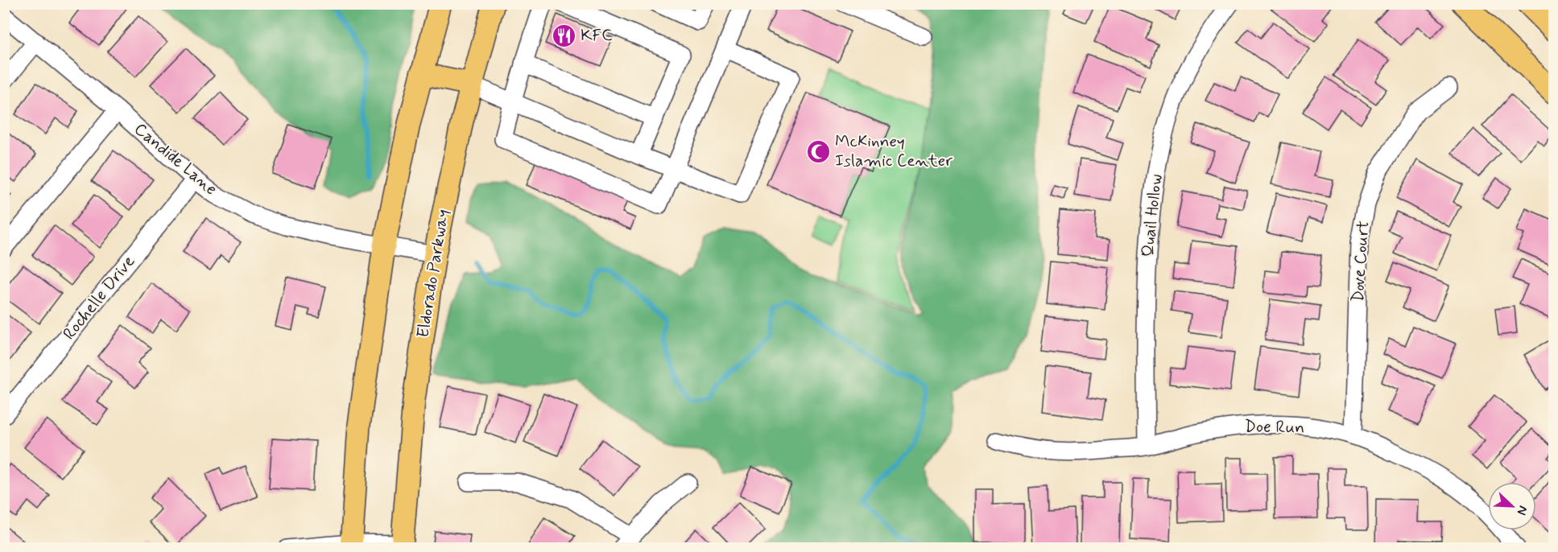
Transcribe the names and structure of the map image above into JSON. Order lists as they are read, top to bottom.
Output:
{
  "streets": {
    "main road": ["Eldorado Parkway"],
    "street": [
      "Candide Lane",
      "Quail Hollow",
      "Dove Court",
      "Rochelle Drive",
      "Doe Run"
    ]
  },
  "crossings": [
    ["Candide Lane", "Eldorado Parkway"],
    ["Candide Lane", "Rochelle Drive"],
    ["Quail Hollow", "Doe Run"],
    ["Dove Court", "Doe Run"]
  ],
  "places": {
    "restaurant": ["KFC"],
    "mosque": ["McKinney Islamic Center"]
  },
  "north": "bottom right"
}
